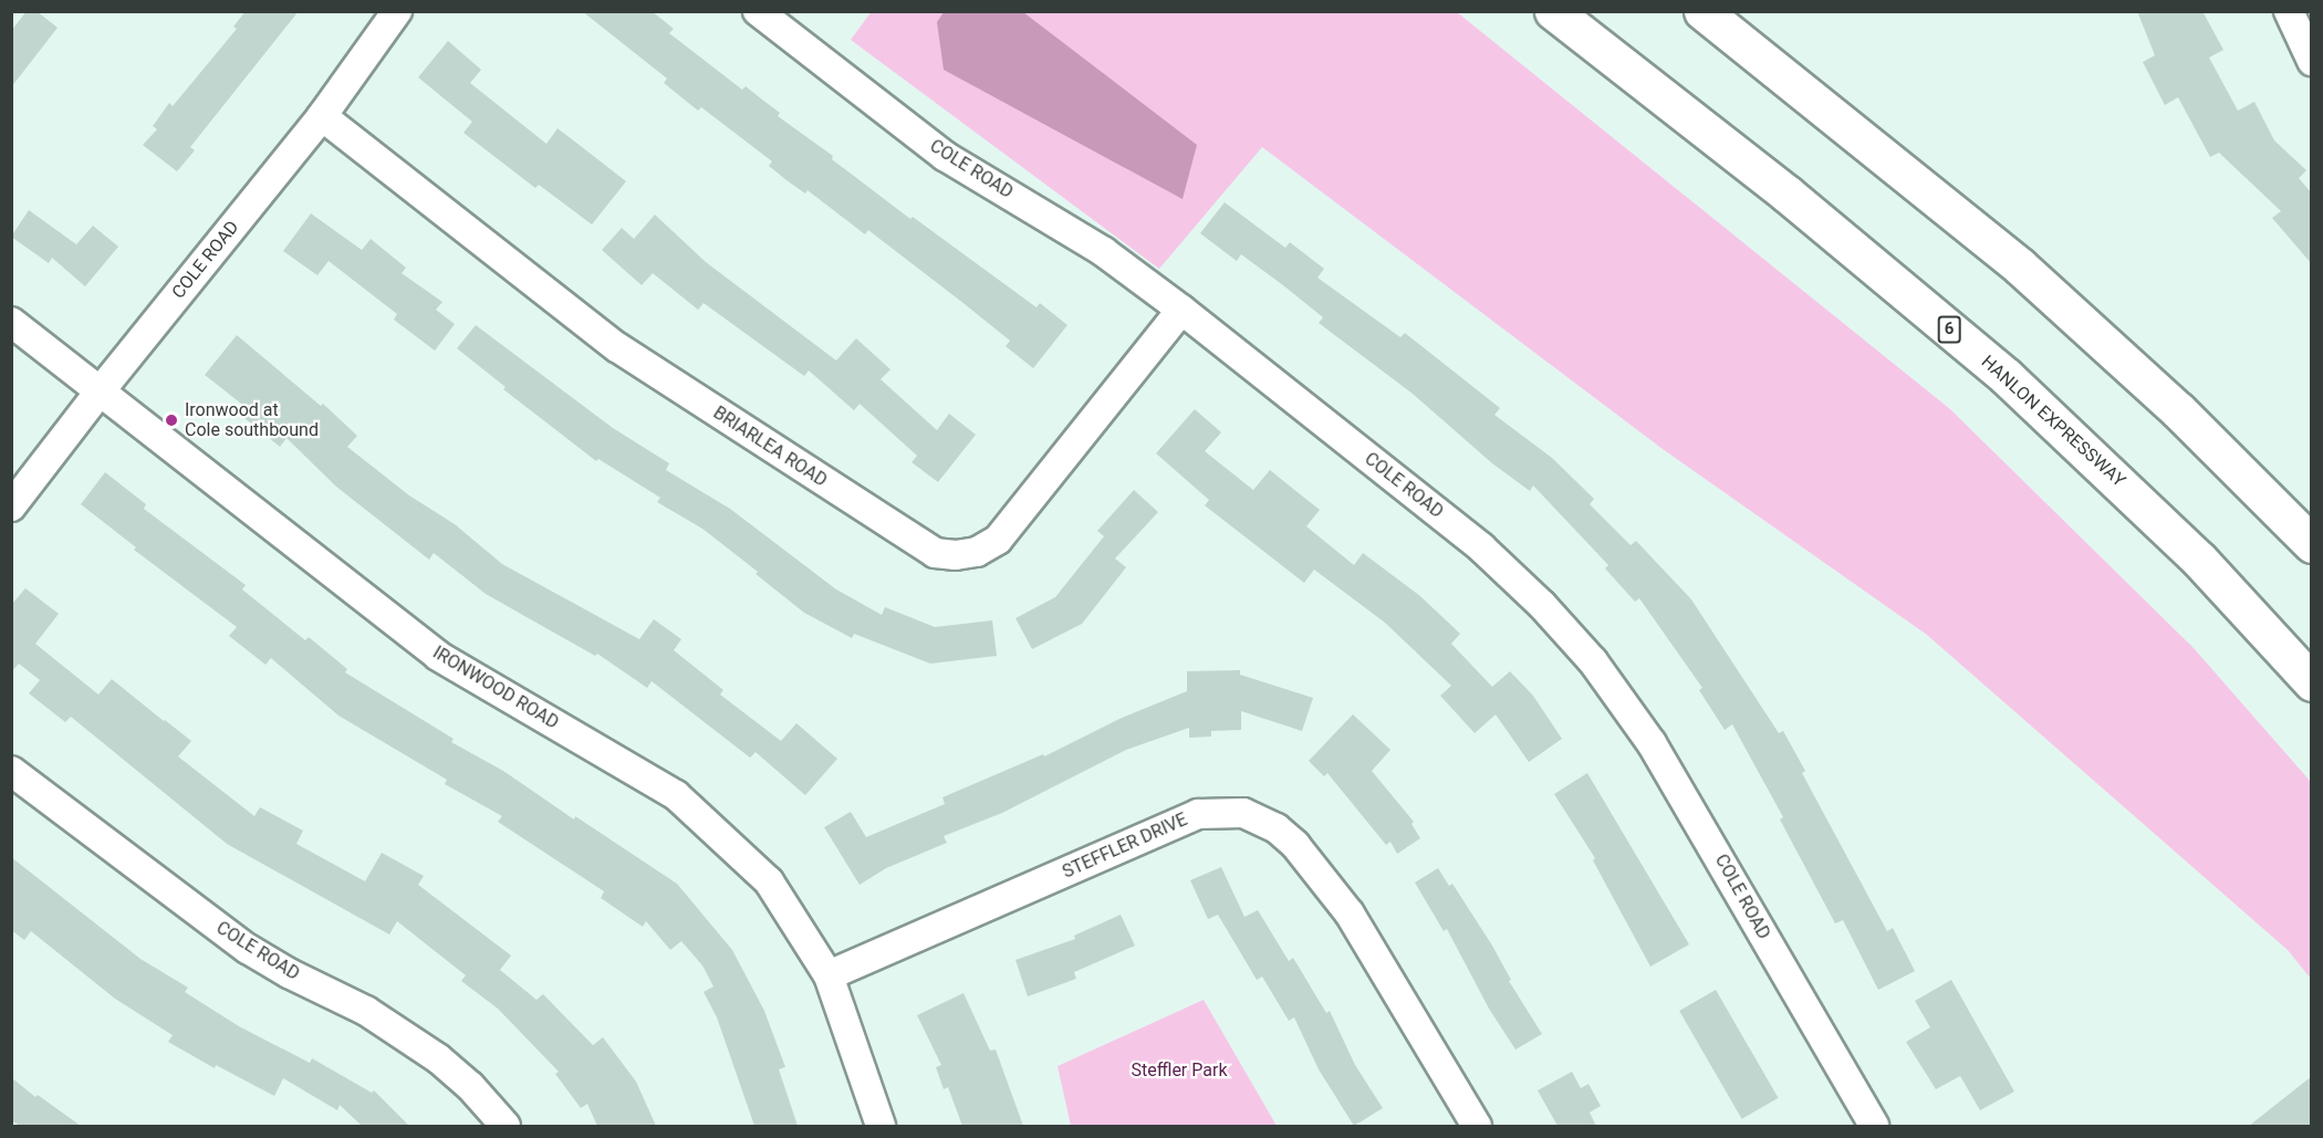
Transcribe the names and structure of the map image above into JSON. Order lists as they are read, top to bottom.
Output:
{
  "streets": {
    "highway": ["6", "HANLON EXPRESSWAY"],
    "street": [
      "COLE ROAD",
      "BRIARLEA ROAD",
      "IRONWOOD ROAD",
      "STEFFLER DRIVE"
    ]
  },
  "crossings": [
    ["COLE ROAD", "BRIARLEA ROAD"],
    ["COLE ROAD", "IRONWOOD ROAD"],
    ["IRONWOOD ROAD", "STEFFLER DRIVE"]
  ],
  "parks": ["Steffler Park"],
  "places": ["Ironwood at Cole southbound"]
}
